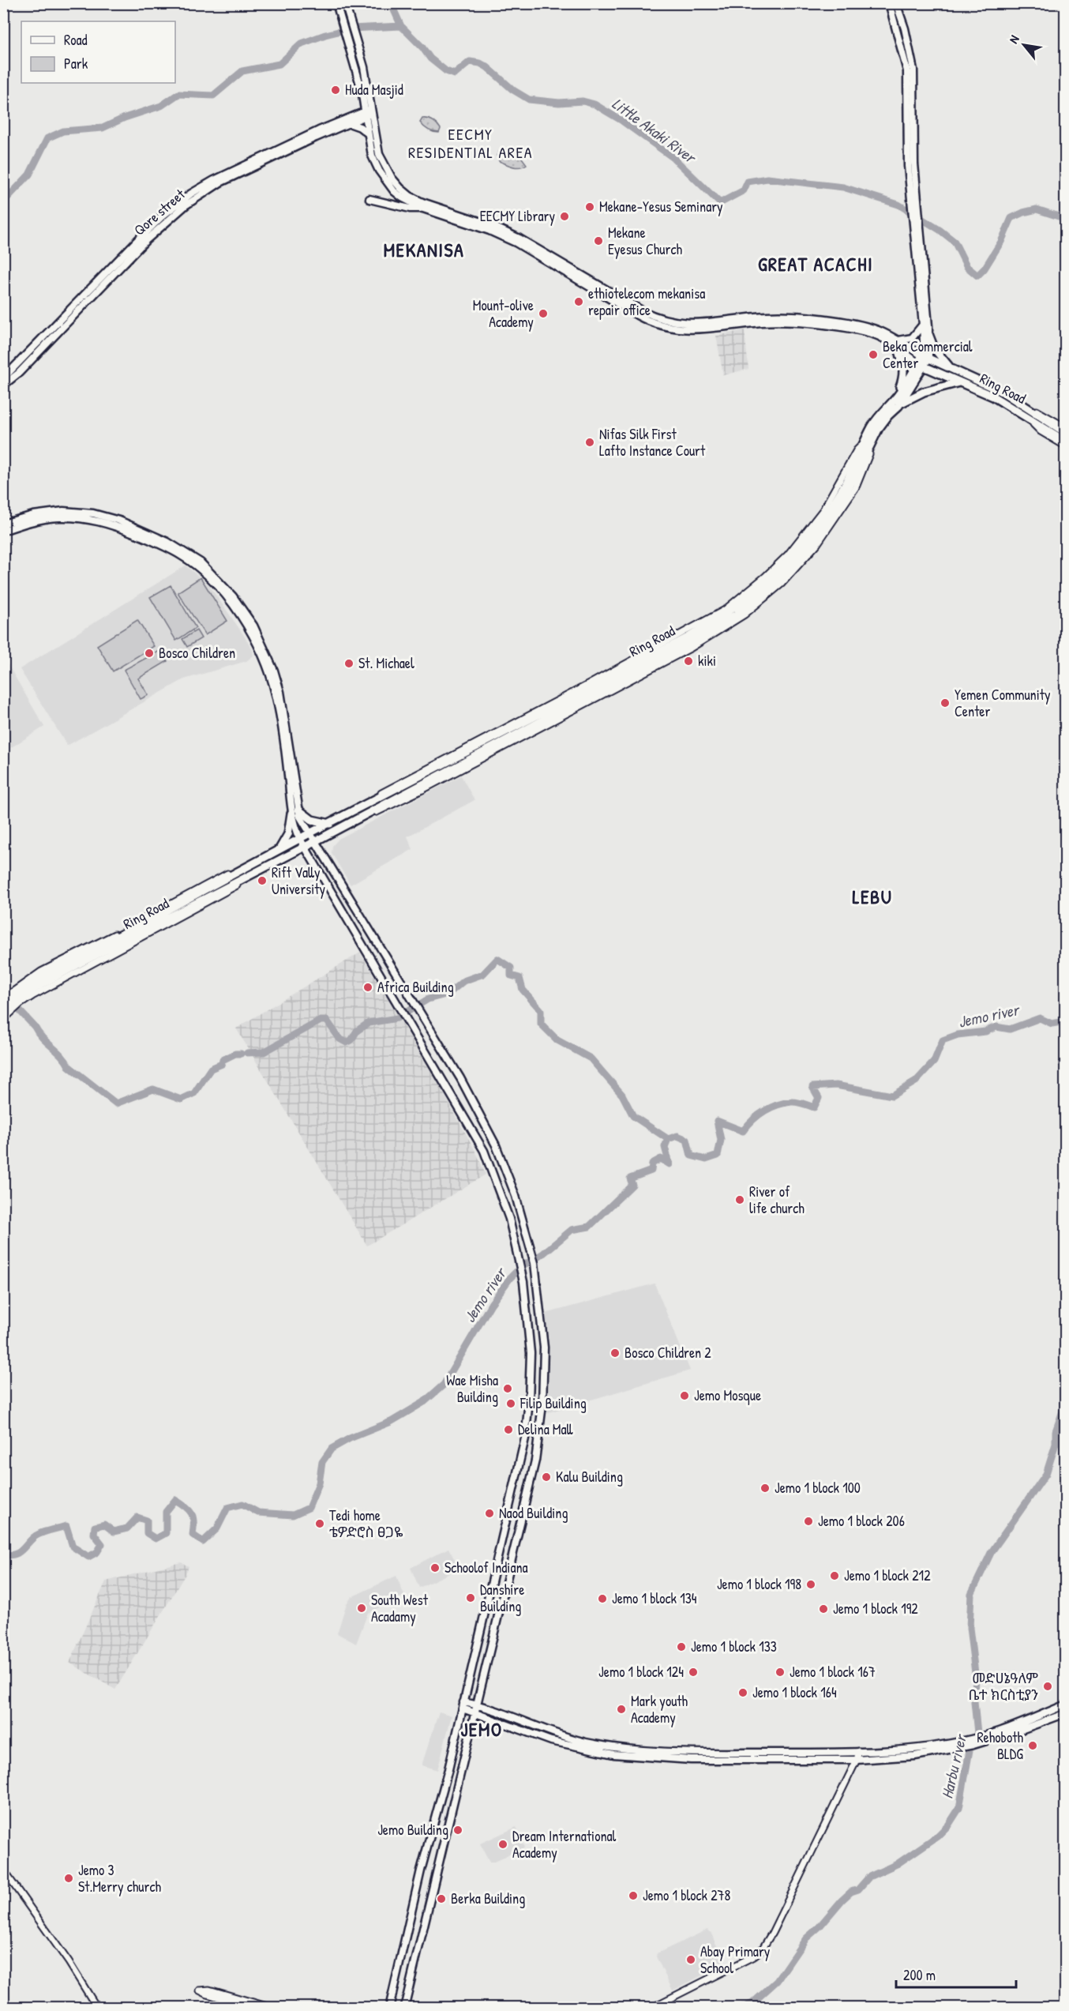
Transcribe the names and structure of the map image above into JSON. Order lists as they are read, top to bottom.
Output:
{
  "streets": {
    "highway": ["Ring Road"],
    "main road": ["Qore street"]
  },
  "districts": [
    "EECMY RESIDENTIAL AREA",
    "MEKANISA",
    "GREAT ACACHI",
    "LEBU",
    "JEMO"
  ],
  "water": ["Little Akaki River", "Jemo river", "Harbu river"],
  "places": [
    "Huda Masjid",
    "Mekane-Yesus Seminary",
    "EECMY Library",
    "Mekane Eyesus Church",
    "ethiotelecom mekanisa repair office",
    "Mount-olive Academy",
    "Beka Commercial Center",
    "Nifas Silk First Lafto Instance Court",
    "Bosco Children",
    "kiki",
    "St. Michael",
    "Yemen Community Center",
    "Rift Vally University",
    "Africa Building",
    "River of life church",
    "Bosco Children 2",
    "Wae Misha Building",
    "Jemo Mosque",
    "Filip Building",
    "Delina Mall",
    "Kalu Building",
    "Jemo 1 block 100",
    "Naod Building",
    "Jemo 1 block 206",
    "Tedi home ቴዎድሮስ ፀጋዬ",
    "Schoolof Indiana",
    "Jemo 1 block 212",
    "Jemo 1 block 198",
    "Danshire Building",
    "Jemo 1 block 134",
    "South West Acadamy",
    "Jemo 1 block 192",
    "Jemo 1 block 133",
    "Jemo 1 block 124",
    "Jemo 1 block 167",
    "መድሀኔዓለም ቤተ ክርስቲያን",
    "Jemo 1 block 164",
    "Mark youth Academy",
    "Rehoboth BLDG",
    "Jemo Building",
    "Dream International Academy",
    "Jemo 3 St.Merry church",
    "Jemo 1 block 278",
    "Berka Building",
    "Abay Primary School"
  ],
  "legend": ["Road", "Park"],
  "scale_bar": "200 m",
  "north": "top left"
}
